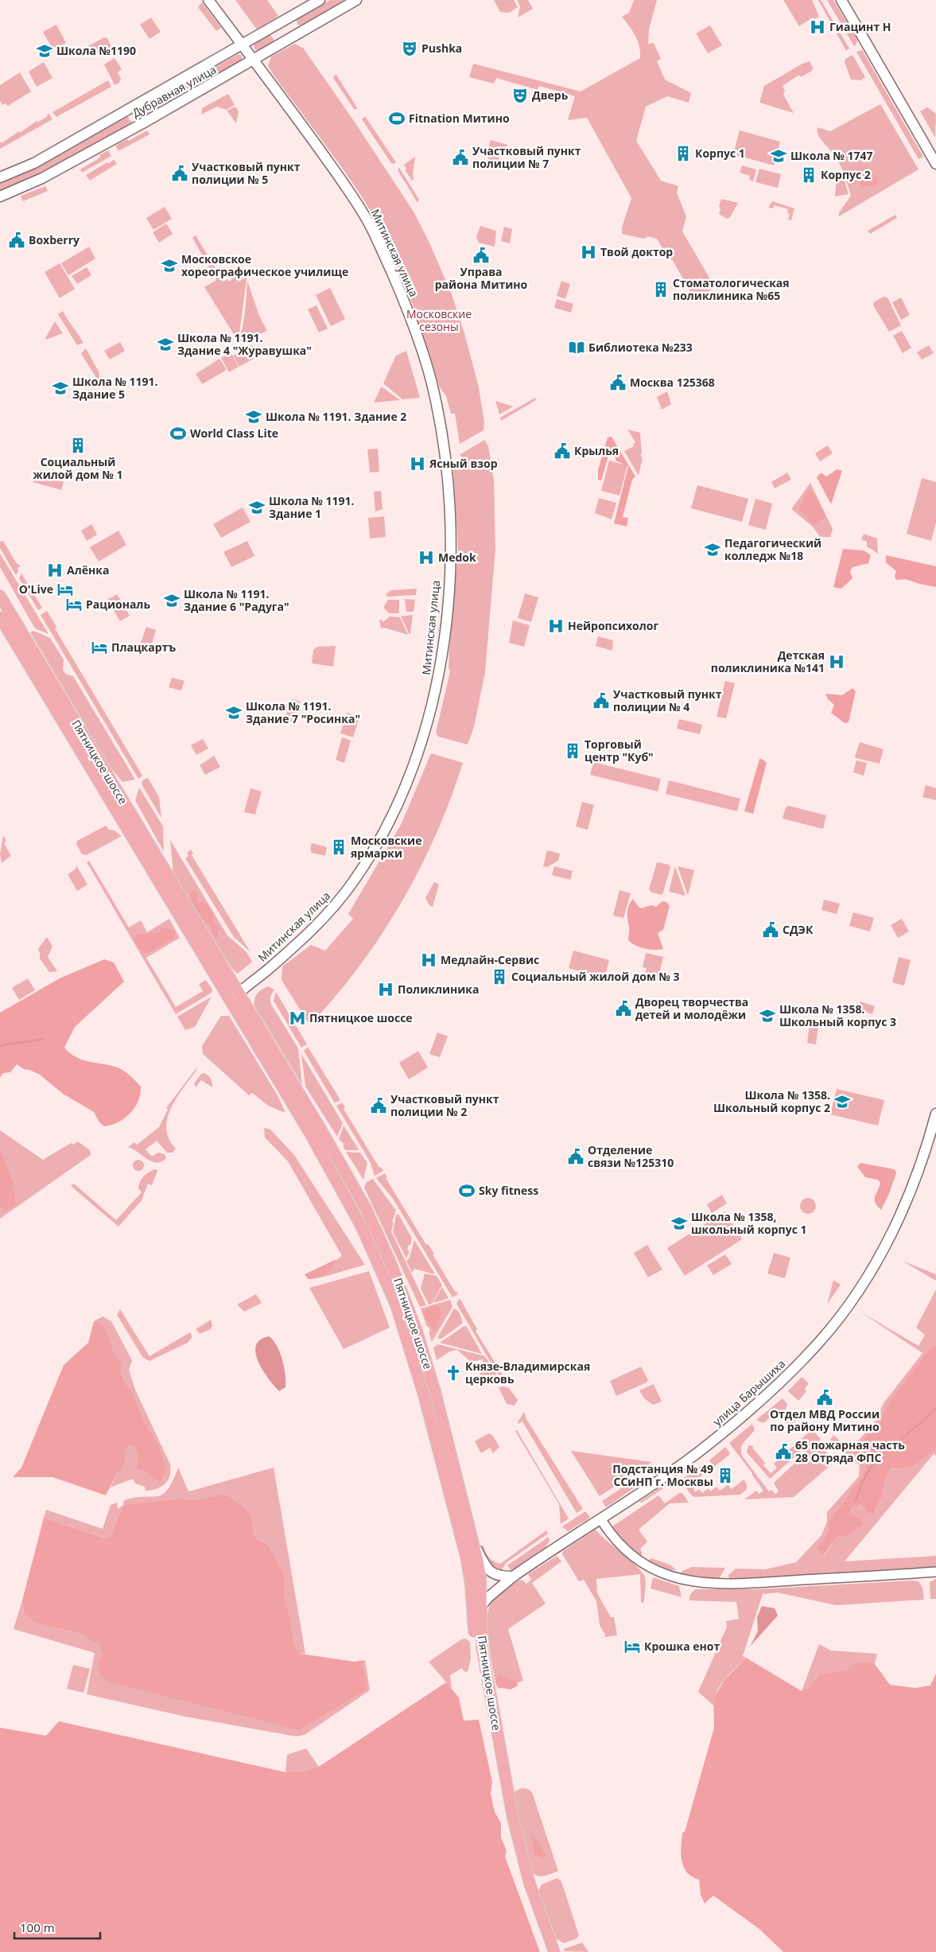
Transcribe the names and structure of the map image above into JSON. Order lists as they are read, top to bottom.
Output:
{
  "streets": {
    "main road": [
      "Дубравная улица",
      "Митинская улица",
      "Пятницкое шоссе",
      "улица Барышиха"
    ]
  },
  "crossings": [
    ["Дубравная улица", "Митинская улица"],
    ["Митинская улица", "Пятницкое шоссе"],
    ["Пятницкое шоссе", "улица Барышиха"]
  ],
  "parks": ["Московские сезоны"],
  "places": {
    "hospital": [
      "Гиацинт Н",
      "Твой доктор",
      "Ясный взор",
      "Medok",
      "Алёнка",
      "Нейропсихолог",
      "Детская поликлиника №141",
      "Медлайн-Сервис",
      "Поликлиника"
    ],
    "theatre": ["Pushka", "Дверь"],
    "school or university": [
      "Школа №1190",
      "Школа № 1747",
      "Московское хореографическое училище",
      "Школа № 1191. Здание 4 \"Журавушка\"",
      "Школа № 1191. Здание 5",
      "Школа № 1191. Здание 2",
      "Школа № 1191. Здание 1",
      "Педагогический колледж №18",
      "Школа № 1191. Здание 6 \"Радуга\"",
      "Школа № 1191. Здание 7 \"Росинка\"",
      "Школа № 1358. Школьный корпус 3",
      "Школа № 1358. Школьный корпус 2",
      "Школа № 1358, школьный корпус 1"
    ],
    "sports": ["Fitnation Митино", "World Class Lite", "Sky fitness"],
    "building": [
      "Корпус 1",
      "Корпус 2",
      "Стоматологическая поликлиника №65",
      "Социальный жилой дом № 1",
      "Торговый центр \"Куб\"",
      "Московские ярмарки",
      "Социальный жилой дом № 3",
      "Подстанция № 49 ССиНП г. Москвы"
    ],
    "public building": [
      "Участковый пункт полиции № 7",
      "Участковый пункт полиции № 5",
      "Boxberry",
      "Управа района Митино",
      "Москва 125368",
      "Крылья",
      "Участковый пункт полиции № 4",
      "СДЭК",
      "Дворец творчества детей и молодёжи",
      "Участковый пункт полиции № 2",
      "Отделение связи №125310",
      "Отдел МВД России по району Митино",
      "65 пожарная часть 28 Отряда ФПС"
    ],
    "library": ["Библиотека №233"],
    "hotel": [
      "O'Live",
      "Рациональ",
      "Плацкартъ",
      "Крошка енот"
    ],
    "metro station": ["Пятницкое шоссе"],
    "church": ["Князе-Владимирская церковь"]
  },
  "scale_bar": "100 m"
}
